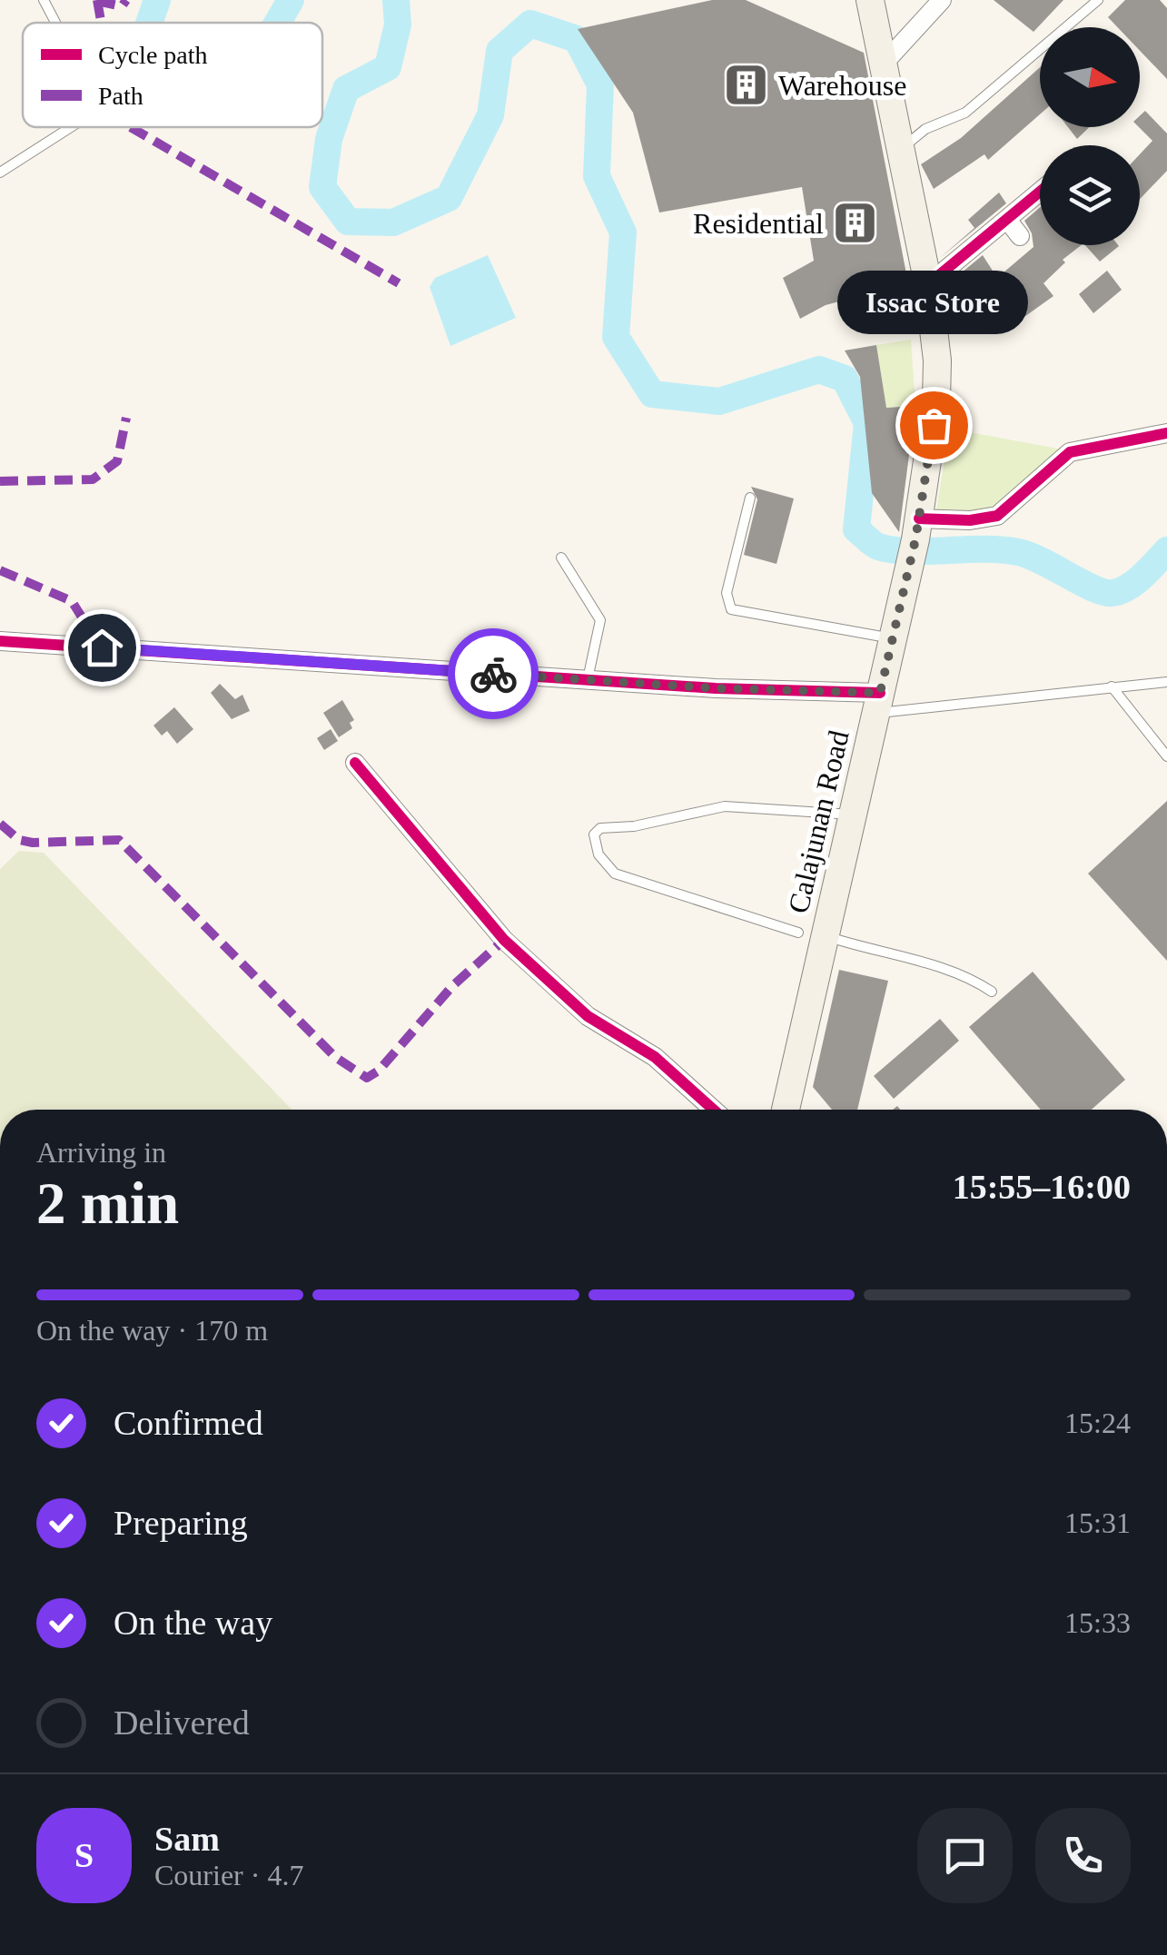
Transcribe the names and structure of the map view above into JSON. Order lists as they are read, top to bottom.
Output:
{
  "streets": {
    "main road": ["Calajunan Road"]
  },
  "places": {
    "building": ["Warehouse", "Residential"],
    "other": ["Issac Store"]
  },
  "legend": ["Cycle path", "Path"],
  "north": "right",
  "page": {
    "bubble": "Issac Store",
    "heading": ["2 min", "Arriving in", "15:55–16:00"],
    "panel": ["Sam", "Courier · 4.7"],
    "bar": "On the way · 170 m",
    "list": [
      ["Confirmed", "15:24"],
      ["Preparing", "15:31"],
      ["On the way", "15:33"],
      "Delivered"
    ],
    "round": "S"
  }
}
